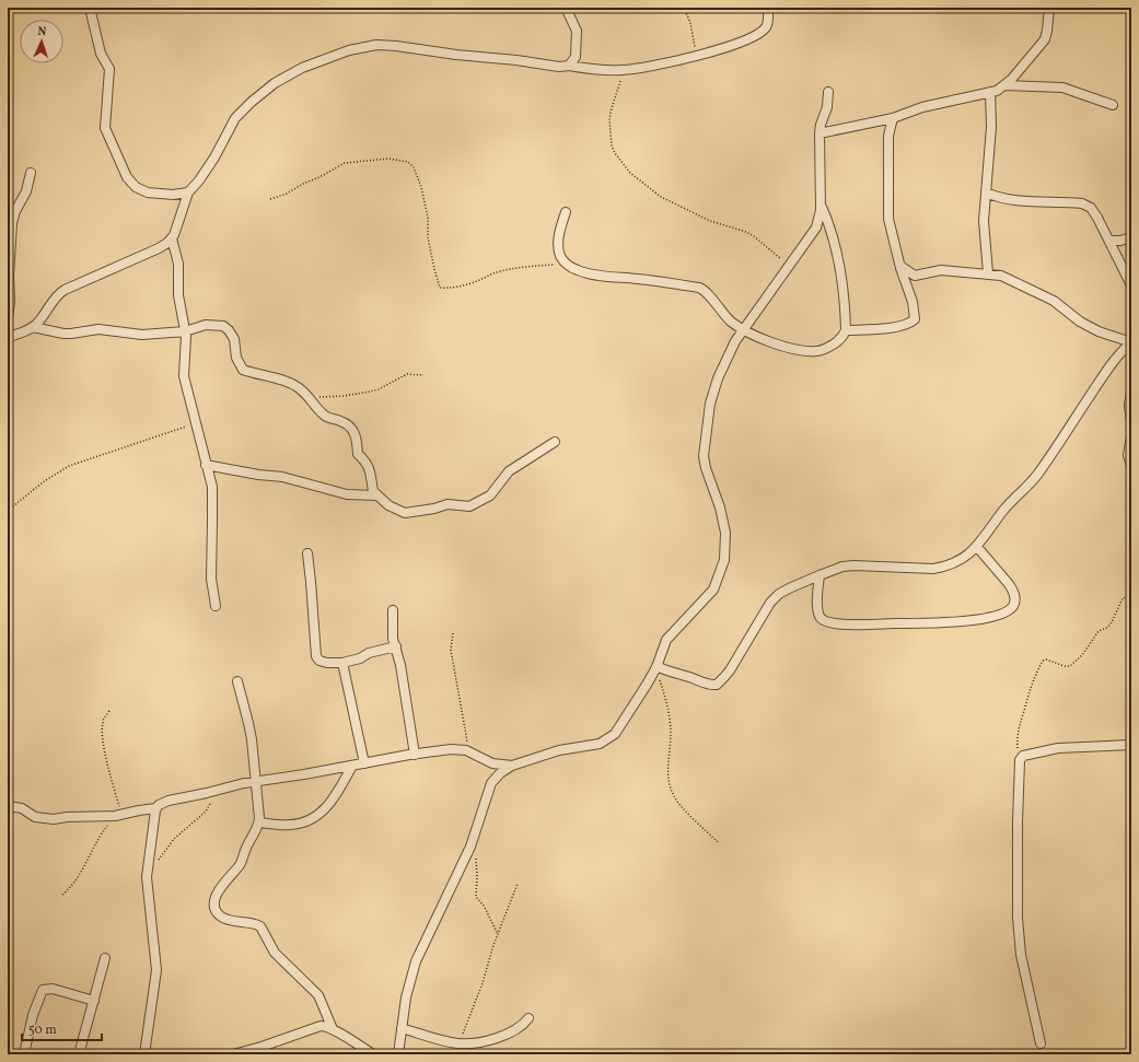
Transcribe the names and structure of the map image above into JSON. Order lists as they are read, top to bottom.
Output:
{
  "scale_bar": "50 m",
  "north": "top"
}
